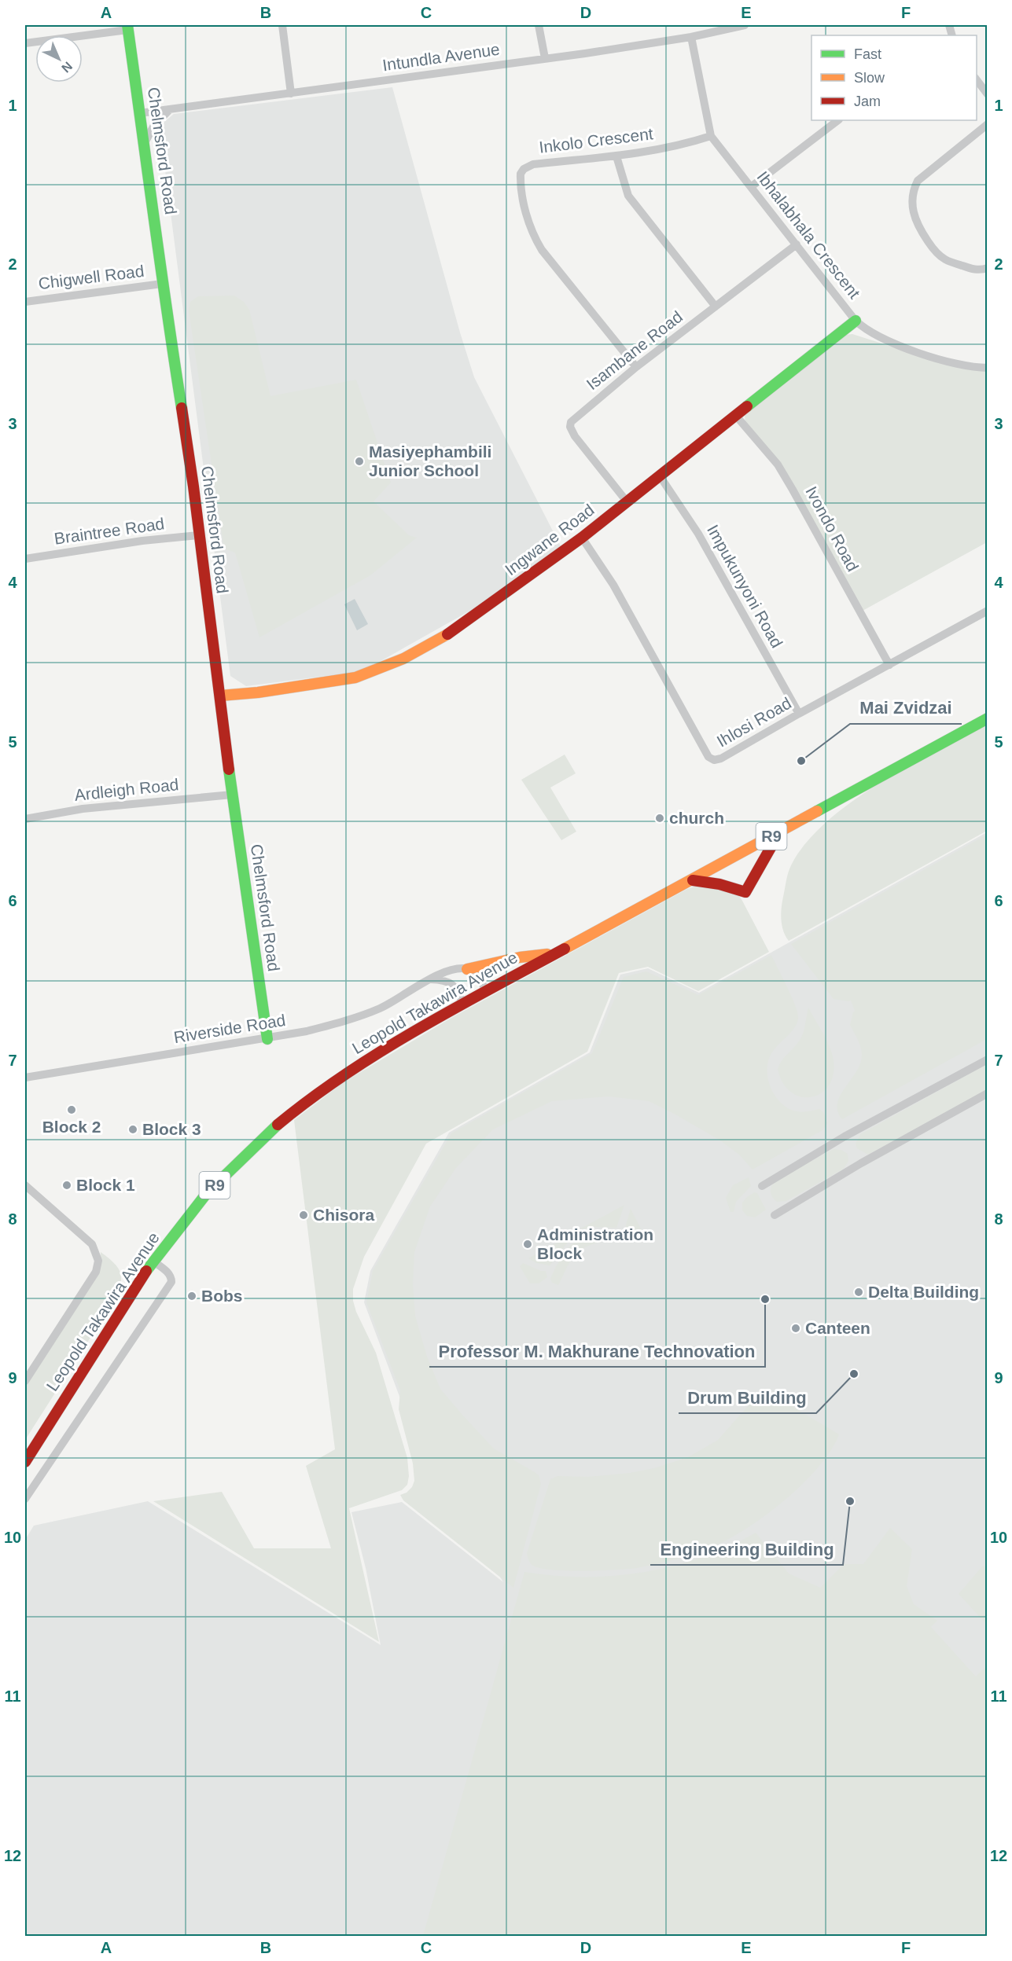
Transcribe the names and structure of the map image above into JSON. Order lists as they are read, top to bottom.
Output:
{
  "streets": {
    "main road": [
      "Chelmsford Road",
      "Ingwane Road",
      "R9",
      "Leopold Takawira Avenue"
    ],
    "street": [
      "Intundla Avenue",
      "Inkolo Crescent",
      "Ibhalabhala Crescent",
      "Chigwell Road",
      "Isambane Road",
      "Ivondo Road",
      "Braintree Road",
      "Impukunyoni Road",
      "Ihlosi Road",
      "Ardleigh Road",
      "Riverside Road"
    ]
  },
  "crossings": [
    ["Intundla Avenue", "Chelmsford Road"],
    ["Intundla Avenue", "Ibhalabhala Crescent"],
    ["Inkolo Crescent", "Ibhalabhala Crescent"],
    ["Inkolo Crescent", "Isambane Road"],
    ["Chelmsford Road", "Chigwell Road"],
    ["Chelmsford Road", "Braintree Road"],
    ["Chelmsford Road", "Ingwane Road"],
    ["Chelmsford Road", "Ardleigh Road"],
    ["Chelmsford Road", "Riverside Road"],
    ["Ibhalabhala Crescent", "Isambane Road"],
    ["Ibhalabhala Crescent", "Ingwane Road"],
    ["Isambane Road", "Ingwane Road"],
    ["Ivondo Road", "Ingwane Road"],
    ["Ivondo Road", "Ihlosi Road"],
    ["Ingwane Road", "Impukunyoni Road"],
    ["Ingwane Road", "Ihlosi Road"],
    ["Impukunyoni Road", "Ihlosi Road"]
  ],
  "places": [
    "Masiyephambili Junior School",
    "Mai Zvidzai",
    "church",
    "Block 2",
    "Block 3",
    "Block 1",
    "Chisora",
    "Administration Block",
    "Delta Building",
    "Bobs",
    "Professor M. Makhurane Technovation",
    "Canteen",
    "Drum Building",
    "Engineering Building"
  ],
  "legend": ["Fast", "Slow", "Jam"],
  "north": "bottom right",
  "grid": {
    "columns": [
      "A",
      "B",
      "C",
      "D",
      "E",
      "F"
    ],
    "rows": [
      "1",
      "2",
      "3",
      "4",
      "5",
      "6",
      "7",
      "8",
      "9",
      "10",
      "11",
      "12"
    ]
  }
}
